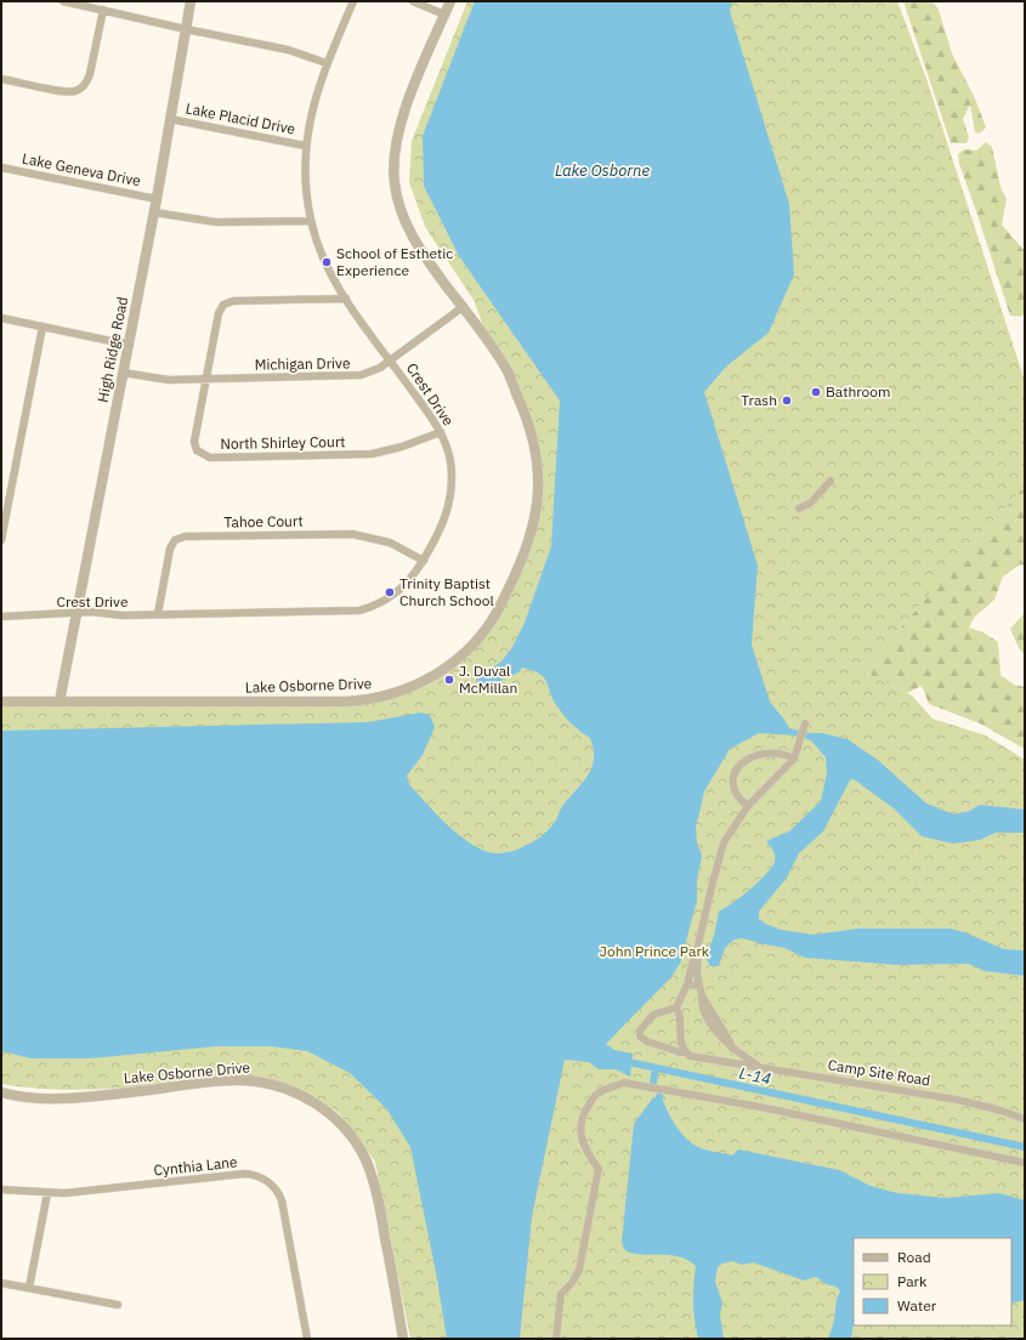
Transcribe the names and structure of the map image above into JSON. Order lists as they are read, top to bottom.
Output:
{
  "streets": {
    "street": [
      "Lake Placid Drive",
      "Lake Geneva Drive",
      "High Ridge Road",
      "Michigan Drive",
      "Crest Drive",
      "North Shirley Court",
      "Tahoe Court",
      "Lake Osborne Drive",
      "Camp Site Road",
      "Cynthia Lane"
    ]
  },
  "crossings": [
    ["Lake Placid Drive", "High Ridge Road"],
    ["Lake Placid Drive", "Crest Drive"],
    ["Lake Geneva Drive", "High Ridge Road"],
    ["High Ridge Road", "Michigan Drive"],
    ["High Ridge Road", "Crest Drive"],
    ["High Ridge Road", "Lake Osborne Drive"],
    ["Michigan Drive", "Crest Drive"],
    ["Michigan Drive", "North Shirley Court"],
    ["Michigan Drive", "Lake Osborne Drive"],
    ["Crest Drive", "North Shirley Court"],
    ["Crest Drive", "Tahoe Court"]
  ],
  "water": ["Lake Osborne", "L-14"],
  "parks": ["John Prince Park"],
  "places": [
    "School of Esthetic Experience",
    "Bathroom",
    "Trash",
    "Trinity Baptist Church School",
    "J. Duval McMillan"
  ],
  "legend": ["Road", "Park", "Water"]
}
